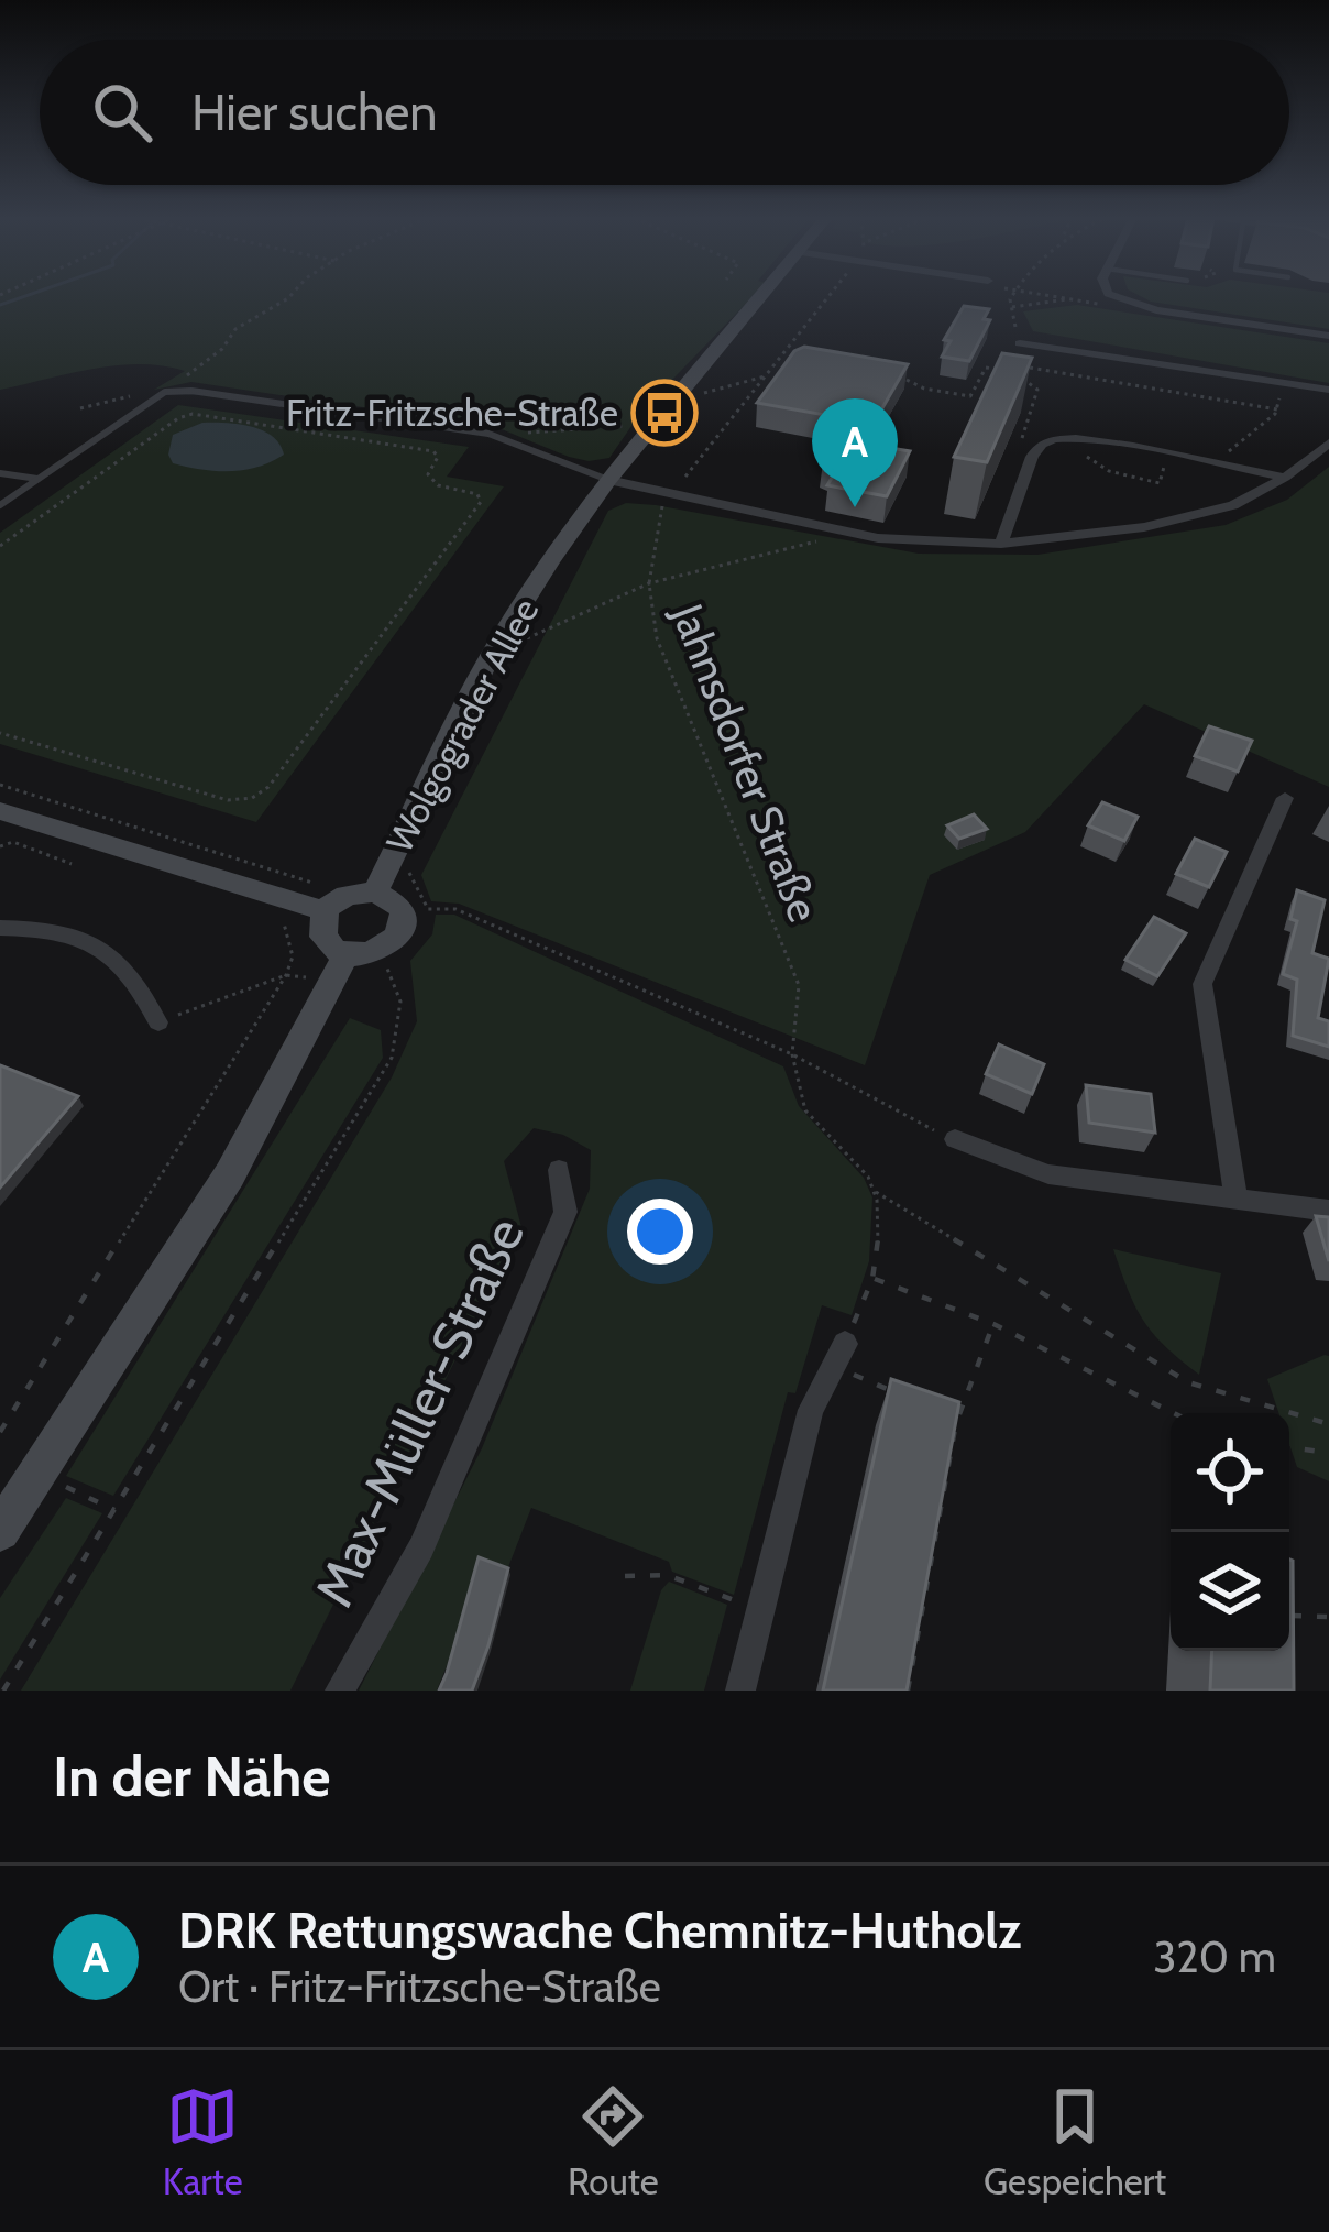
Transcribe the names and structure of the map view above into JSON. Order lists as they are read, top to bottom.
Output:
{
  "streets": {
    "main road": ["Wolgograder Allee"],
    "street": ["Max-Müller-Straße"],
    "path": ["Jahnsdorfer Straße"]
  },
  "places": {
    "bus stop": ["Fritz-Fritzsche-Straße"]
  },
  "page": {
    "search": "Hier suchen",
    "pins": "A",
    "heading": "In der Nähe",
    "list": [
      {
        "mark": "A",
        "name": "DRK Rettungswache Chemnitz-Hutholz",
        "note": "Ort · Fritz-Fritzsche-Straße",
        "value": "320 m"
      }
    ],
    "nav": ["Karte", "Route", "Gespeichert"]
  }
}
